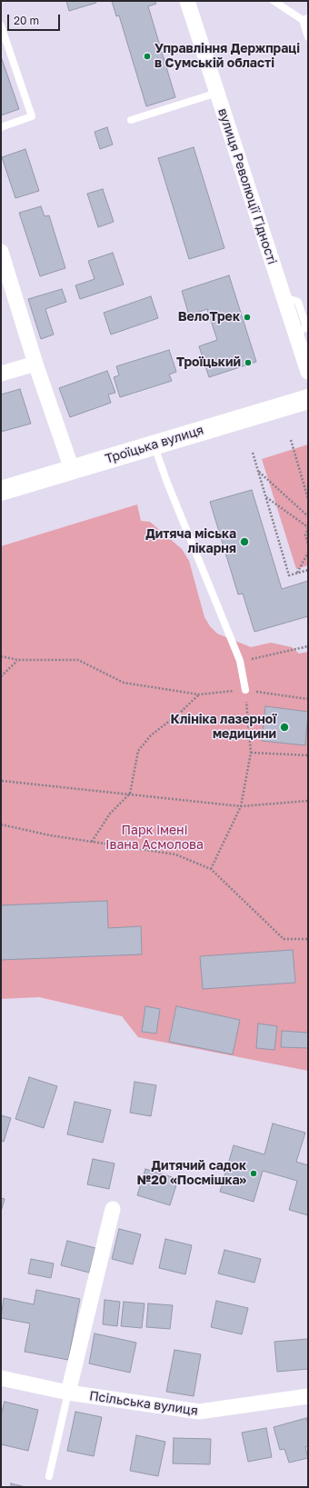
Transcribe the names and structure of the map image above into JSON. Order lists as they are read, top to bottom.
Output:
{
  "streets": {
    "main road": ["Троїцька вулиця"],
    "street": ["вулиця Революції Гідності", "Псільська вулиця"]
  },
  "parks": ["Парк імені Івана Асмолова"],
  "places": [
    "Управління Держпраці в Сумській області",
    "ВелоТрек",
    "Троїцький",
    "Дитяча міська лікарня",
    "Клініка лазерної медицини",
    "Дитячий садок №20 «Посмішка»"
  ],
  "scale_bar": "20 m"
}
